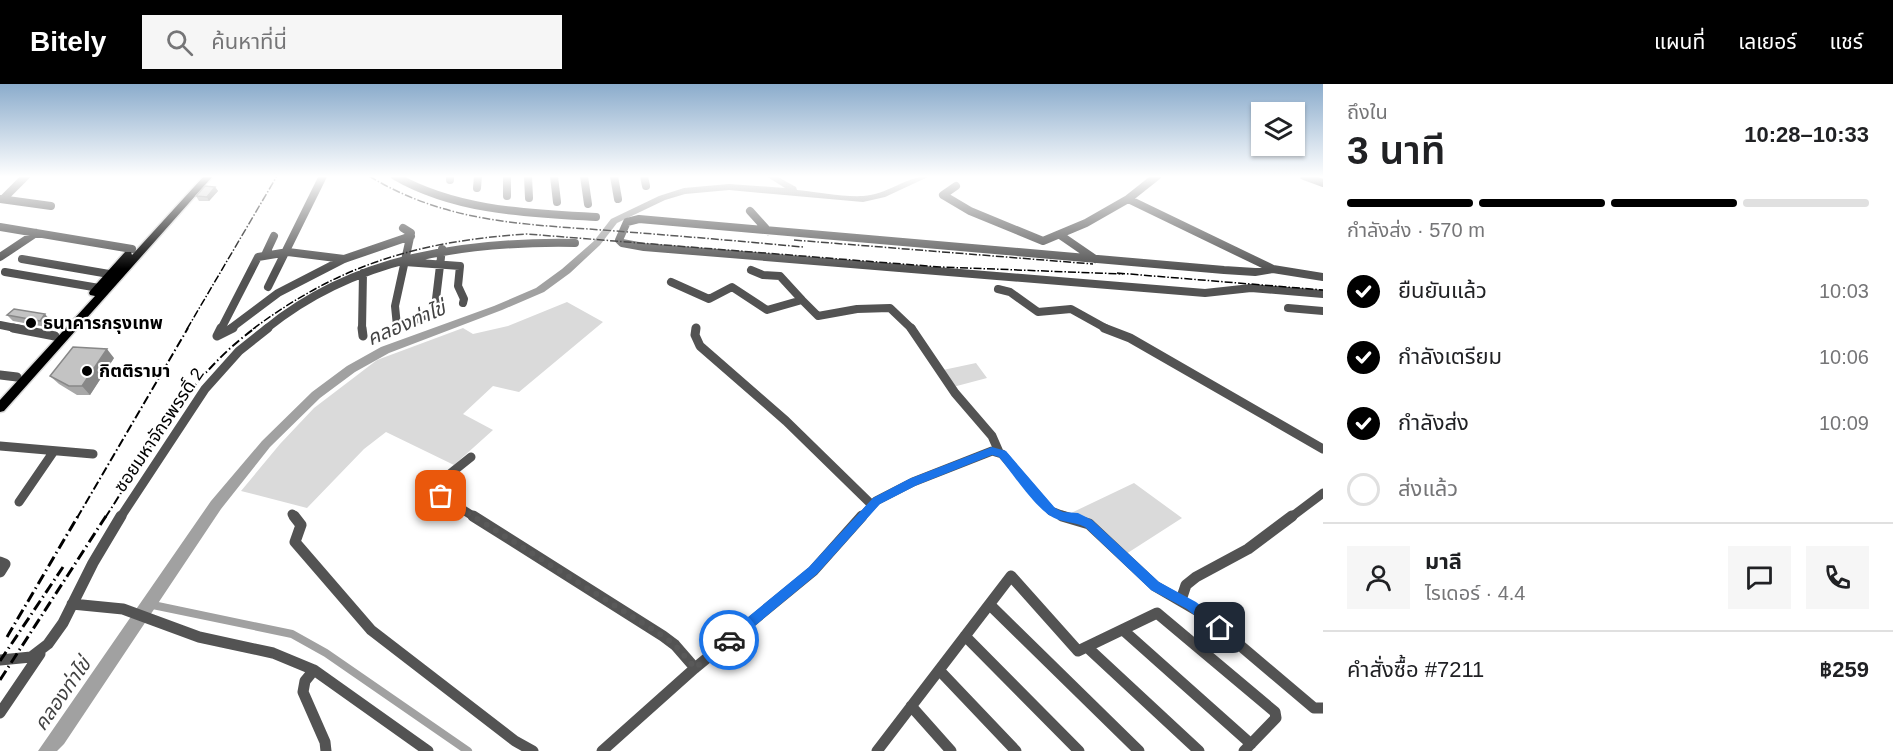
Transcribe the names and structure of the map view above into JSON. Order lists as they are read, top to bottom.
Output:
{
  "streets": {
    "street": ["ซอยมหาจักรพรรดิ์ 2"]
  },
  "water": ["คลองท่าไข่"],
  "places": ["ธนาคารกรุงเทพ", "กิตติรามา"],
  "page": {
    "header": "Bitely",
    "search": "ค้นหาที่นี่",
    "nav": ["แผนที่", "เลเยอร์", "แชร์"],
    "heading": ["3 นาที", "ถึงใน", "10:28–10:33"],
    "panel": [
      "มาลี",
      "ไรเดอร์ · 4.4",
      "คำสั่งซื้อ #7211",
      "฿259"
    ],
    "bar": "กำลังส่ง · 570 m",
    "list": [
      ["ยืนยันแล้ว", "10:03"],
      ["กำลังเตรียม", "10:06"],
      ["กำลังส่ง", "10:09"],
      "ส่งแล้ว"
    ]
  }
}
